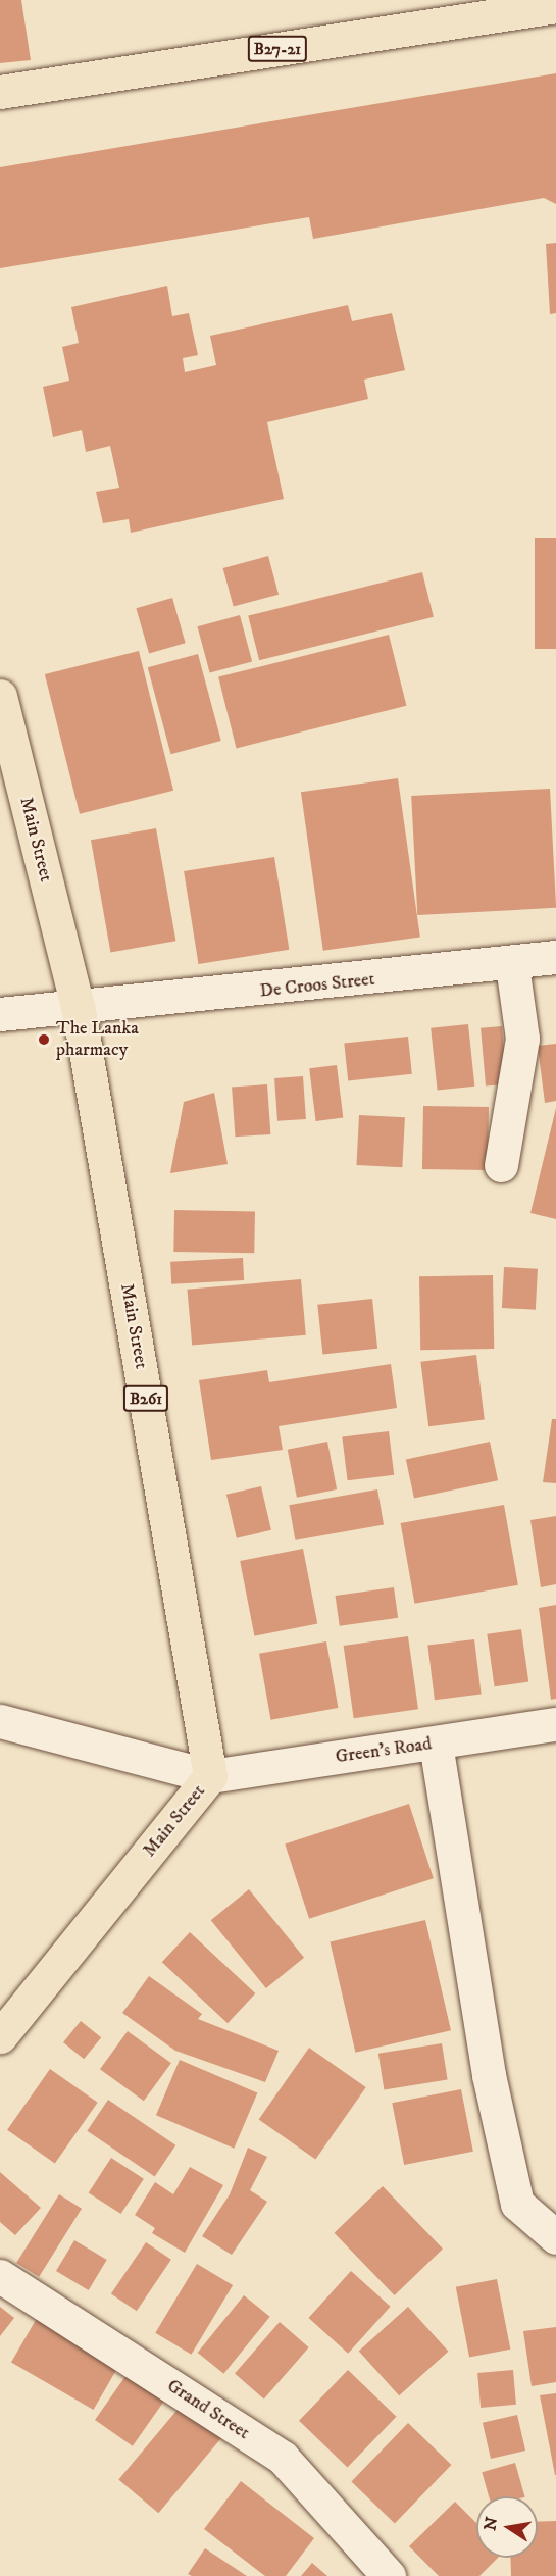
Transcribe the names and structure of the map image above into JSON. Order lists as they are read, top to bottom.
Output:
{
  "streets": {
    "main road": ["B27-21", "Main Street", "B261"],
    "street": ["De Croos Street", "Green's Road", "Grand Street"]
  },
  "crossings": [
    ["Main Street", "De Croos Street"],
    ["Main Street", "Green's Road"]
  ],
  "places": ["The Lanka pharmacy"],
  "north": "left"
}
